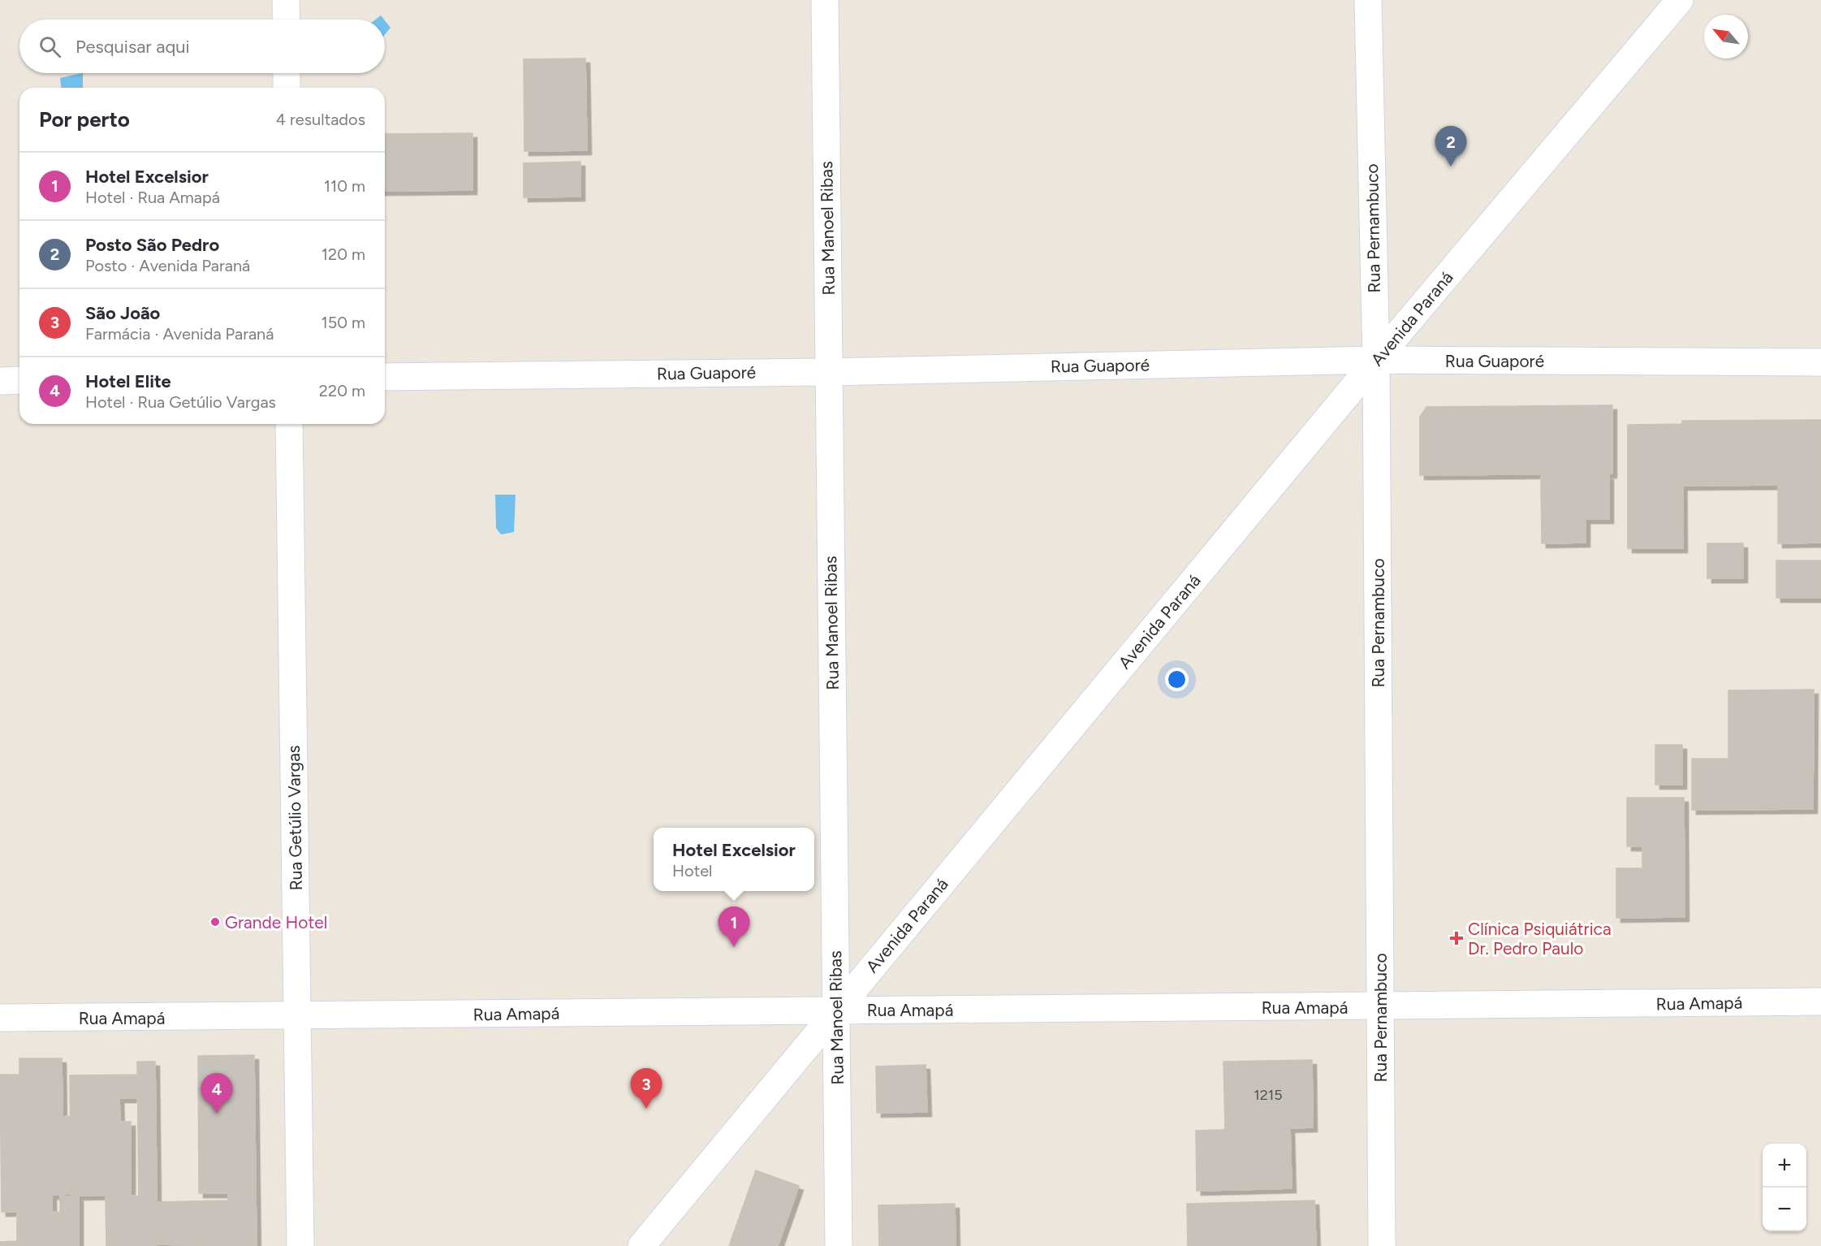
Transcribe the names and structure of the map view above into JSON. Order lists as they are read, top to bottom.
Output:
{
  "streets": {
    "street": [
      "Rua Manoel Ribas",
      "Rua Pernambuco",
      "Avenida Paraná",
      "Rua Guaporé",
      "Rua Getúlio Vargas",
      "Rua Amapá"
    ]
  },
  "crossings": [
    ["Rua Manoel Ribas", "Avenida Paraná"],
    ["Rua Manoel Ribas", "Rua Guaporé"],
    ["Rua Manoel Ribas", "Rua Amapá"],
    ["Rua Pernambuco", "Avenida Paraná"],
    ["Rua Pernambuco", "Rua Guaporé"],
    ["Rua Pernambuco", "Rua Amapá"],
    ["Avenida Paraná", "Rua Guaporé"],
    ["Avenida Paraná", "Rua Amapá"],
    ["Rua Getúlio Vargas", "Rua Amapá"]
  ],
  "places": {
    "other": ["Grande Hotel"],
    "health": ["Clínica Psiquiátrica Dr. Pedro Paulo"]
  },
  "house_numbers": ["1215"],
  "north": "top left",
  "page": {
    "search": "Pesquisar aqui",
    "heading": ["Por perto", "4 resultados"],
    "pins": [
      "2",
      "1",
      "3",
      "4"
    ],
    "list": [
      {
        "mark": "1",
        "name": "Hotel Excelsior",
        "note": "Hotel · Rua Amapá",
        "value": "110 m"
      },
      {
        "mark": "2",
        "name": "Posto São Pedro",
        "note": "Posto · Avenida Paraná",
        "value": "120 m"
      },
      {
        "mark": "3",
        "name": "São João",
        "note": "Farmácia · Avenida Paraná",
        "value": "150 m"
      },
      {
        "mark": "4",
        "name": "Hotel Elite",
        "note": "Hotel · Rua Getúlio Vargas",
        "value": "220 m"
      }
    ],
    "popup": ["Hotel Excelsior", "Hotel"],
    "map_buttons": ["+", "−"]
  }
}
